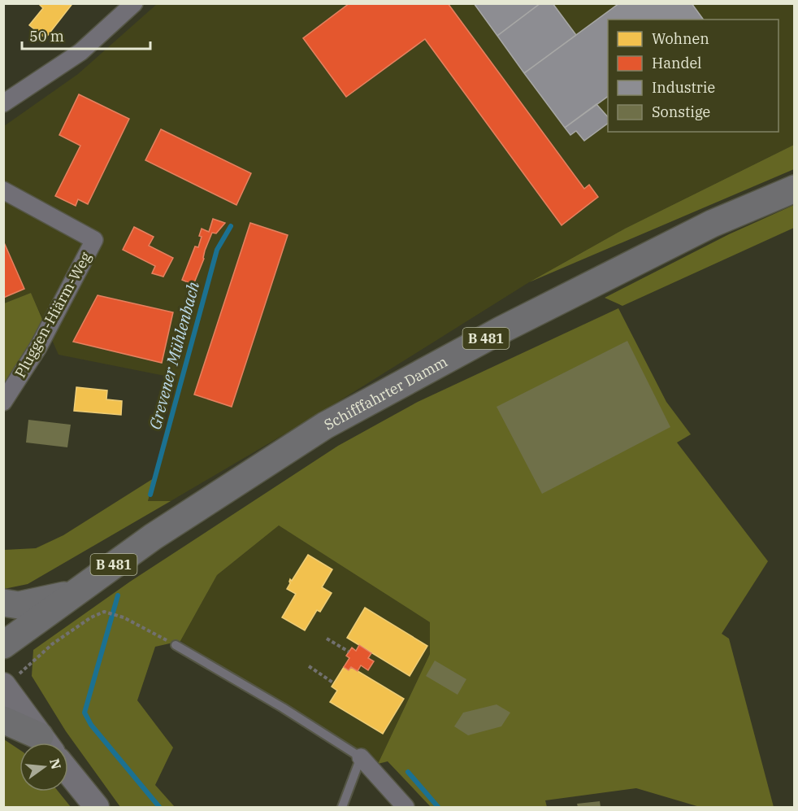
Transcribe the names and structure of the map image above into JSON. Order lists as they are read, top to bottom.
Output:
{
  "streets": {
    "main road": ["B 481", "Schifffahrter Damm"],
    "street": ["Pluggen-Hiärm-Weg"]
  },
  "crossings": [
    ["B 481", "Schifffahrter Damm"]
  ],
  "water": ["Grevener Mühlenbach"],
  "legend": [
    "Wohnen",
    "Handel",
    "Industrie",
    "Sonstige"
  ],
  "scale_bar": "50 m",
  "north": "right"
}
